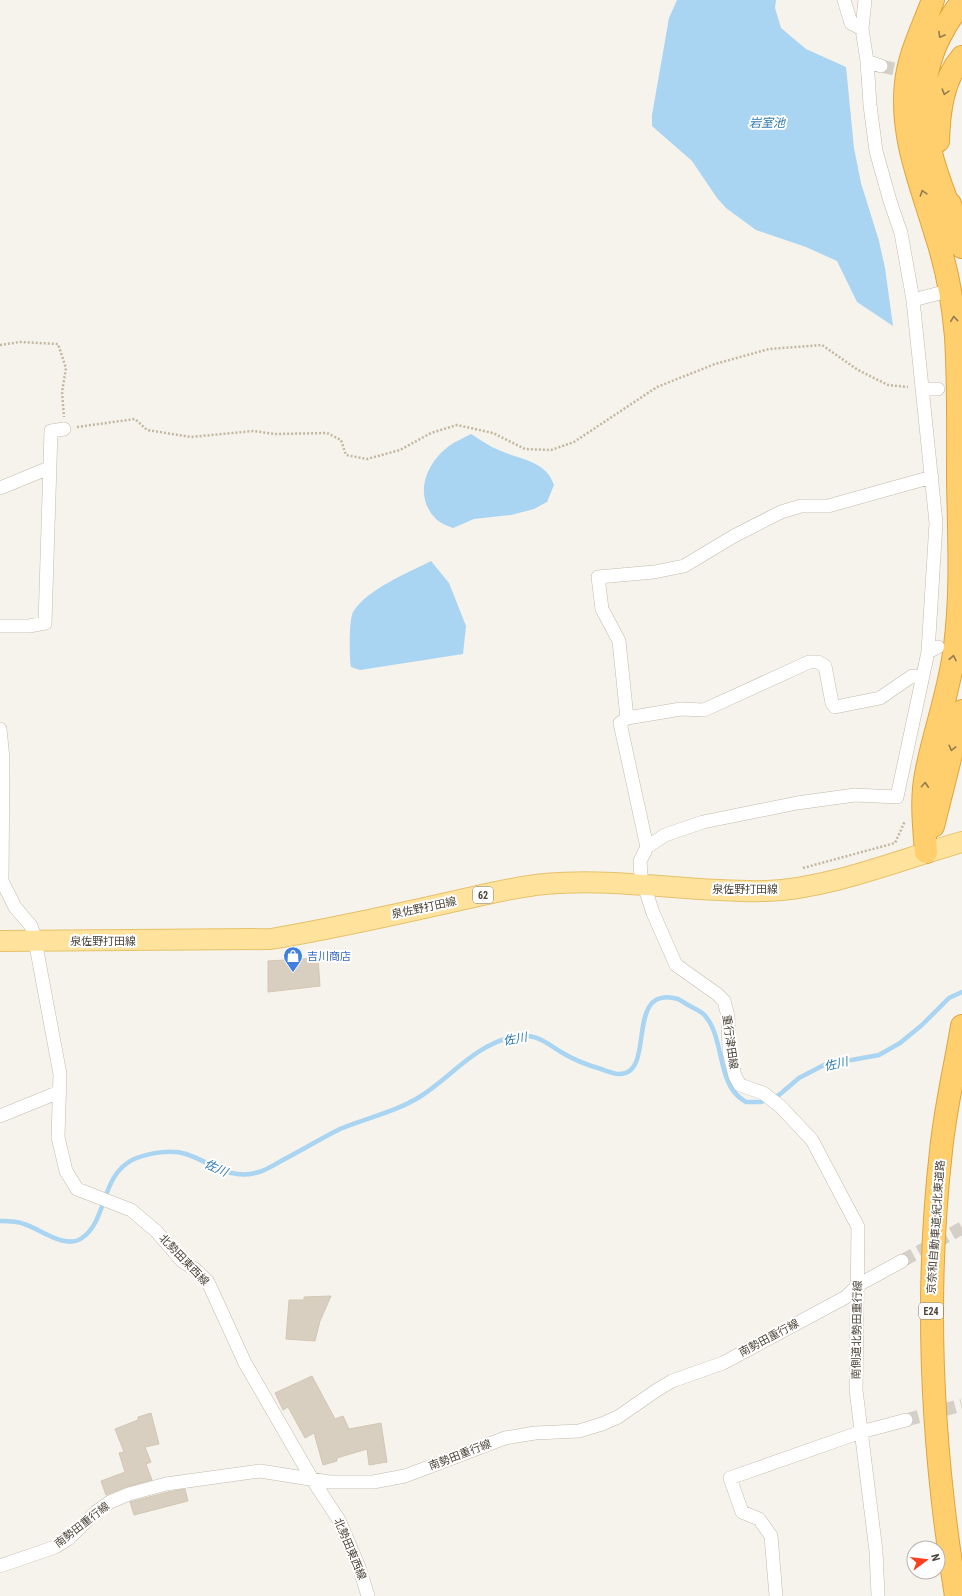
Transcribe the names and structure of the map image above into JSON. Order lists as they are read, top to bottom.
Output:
{
  "streets": {
    "highway": ["京奈和自動車道;紀北東道路", "E24"],
    "main road": ["泉佐野打田線", "62"],
    "street": [
      "重行津田線",
      "北勢田東西線",
      "南側道北勢田重行線",
      "南勢田重行線"
    ]
  },
  "crossings": [
    ["泉佐野打田線", "重行津田線"],
    ["泉佐野打田線", "北勢田東西線"],
    ["重行津田線", "南側道北勢田重行線"],
    ["北勢田東西線", "南勢田重行線"],
    ["南側道北勢田重行線", "南勢田重行線"]
  ],
  "water": ["岩室池", "佐川"],
  "places": {
    "shop": ["吉川商店"]
  },
  "north": "right"
}
